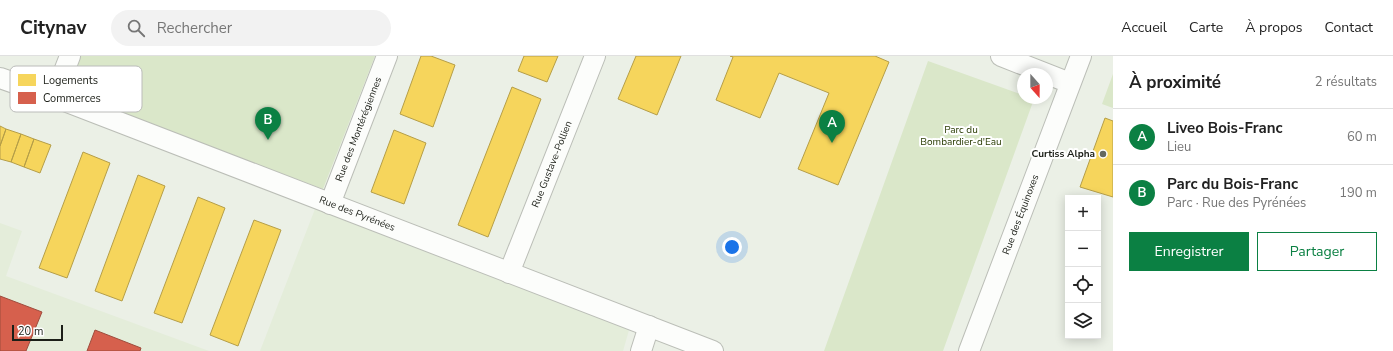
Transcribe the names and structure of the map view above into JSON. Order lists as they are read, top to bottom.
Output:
{
  "streets": {
    "street": [
      "Rue des Montérégiennes",
      "Rue Gustave-Pollien",
      "Rue des Pyrénées",
      "Rue des Équinoxes"
    ]
  },
  "crossings": [
    ["Rue des Montérégiennes", "Rue des Pyrénées"],
    ["Rue Gustave-Pollien", "Rue des Pyrénées"]
  ],
  "parks": ["Parc du Bombardier-d'Eau"],
  "places": ["Curtiss Alpha"],
  "legend": ["Logements", "Commerces"],
  "scale_bar": "20 m",
  "north": "bottom",
  "page": {
    "header": "Citynav",
    "search": "Rechercher",
    "nav": [
      "Accueil",
      "Carte",
      "À propos",
      "Contact"
    ],
    "heading": ["À proximité", "2 résultats"],
    "pins": ["B", "A"],
    "list": [
      {
        "mark": "A",
        "name": "Liveo Bois-Franc",
        "note": "Lieu",
        "value": "60 m"
      },
      {
        "mark": "B",
        "name": "Parc du Bois-Franc",
        "note": "Parc · Rue des Pyrénées",
        "value": "190 m"
      }
    ],
    "map_buttons": ["+", "−"],
    "buttons": ["Enregistrer", "Partager"],
    "scale": "20 m"
  }
}
